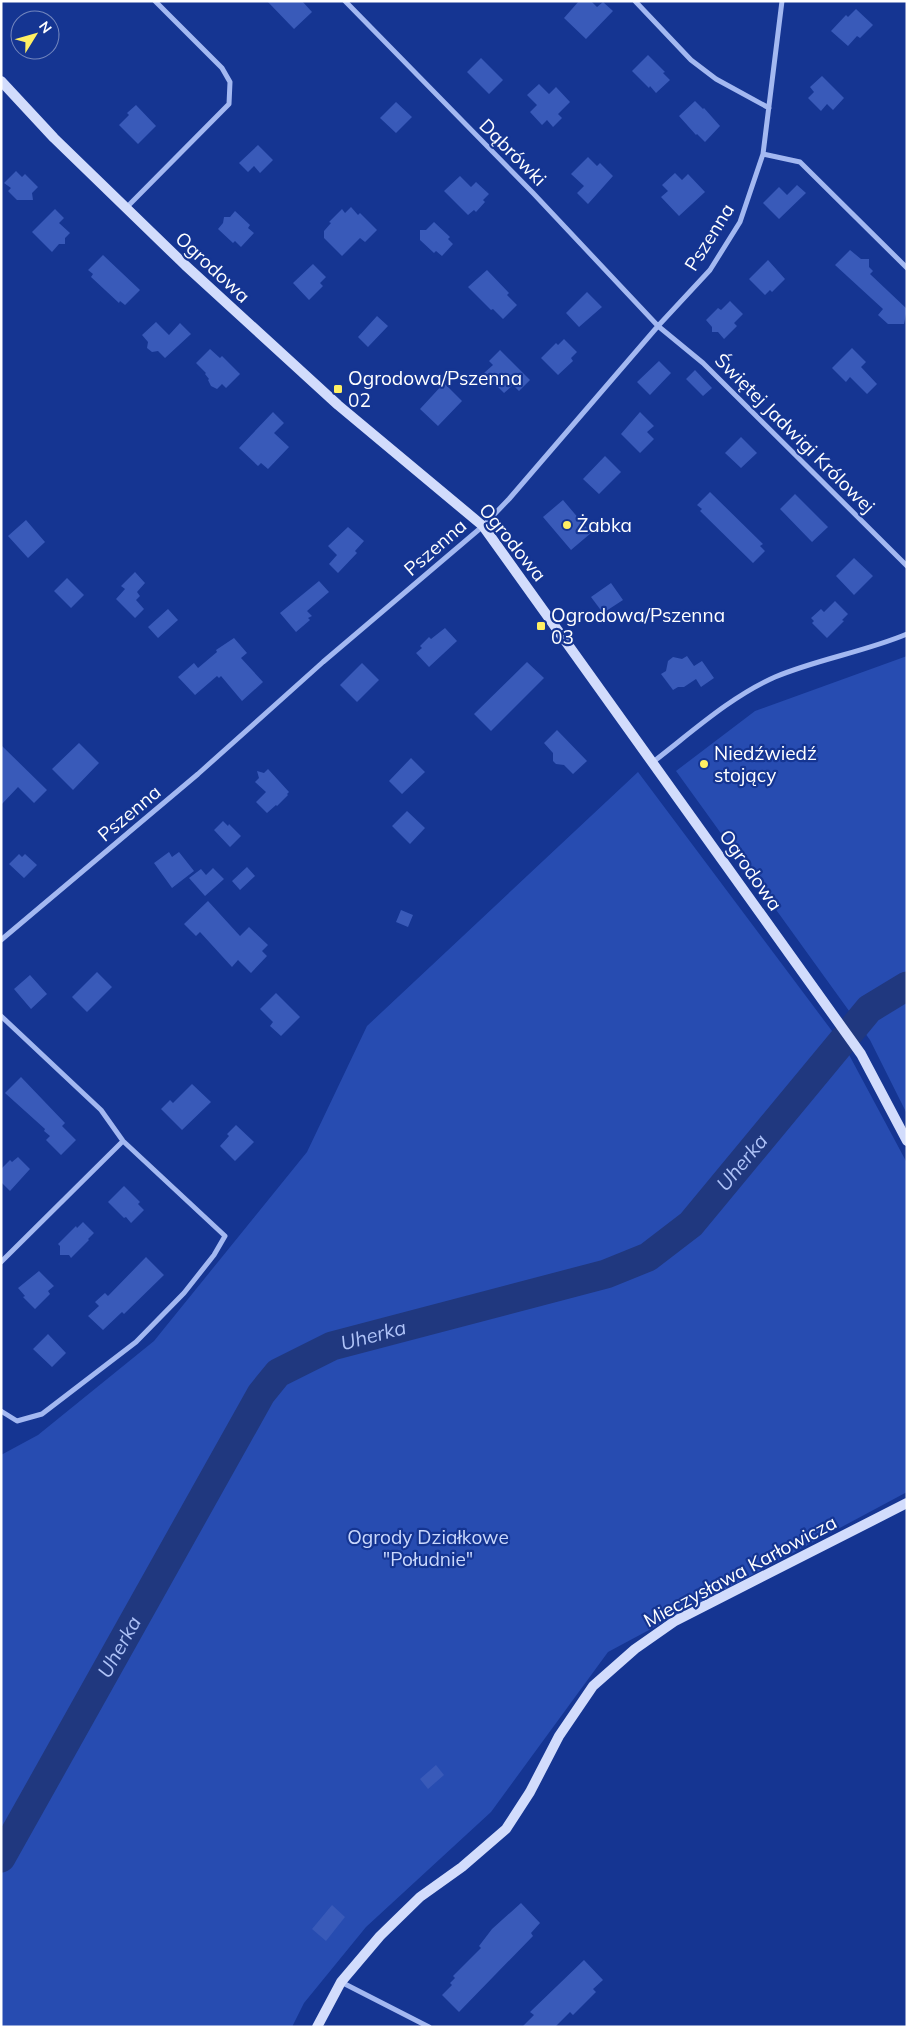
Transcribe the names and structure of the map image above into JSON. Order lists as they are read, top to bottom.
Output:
{
  "streets": {
    "street": [
      "Dąbrówki",
      "Pszenna",
      "Ogrodowa",
      "Świętej Jadwigi Królowej",
      "Mieczysława Karłowicza"
    ]
  },
  "crossings": [
    ["Dąbrówki", "Pszenna"],
    ["Dąbrówki", "Świętej Jadwigi Królowej"],
    ["Pszenna", "Ogrodowa"],
    ["Pszenna", "Świętej Jadwigi Królowej"]
  ],
  "water": ["Uherka"],
  "parks": ["Ogrody Działkowe \"Południe\""],
  "places": {
    "transit": ["Ogrodowa/Pszenna 02", "Ogrodowa/Pszenna 03"],
    "other": ["Żabka", "Niedźwiedź stojący"]
  },
  "north": "top right"
}
